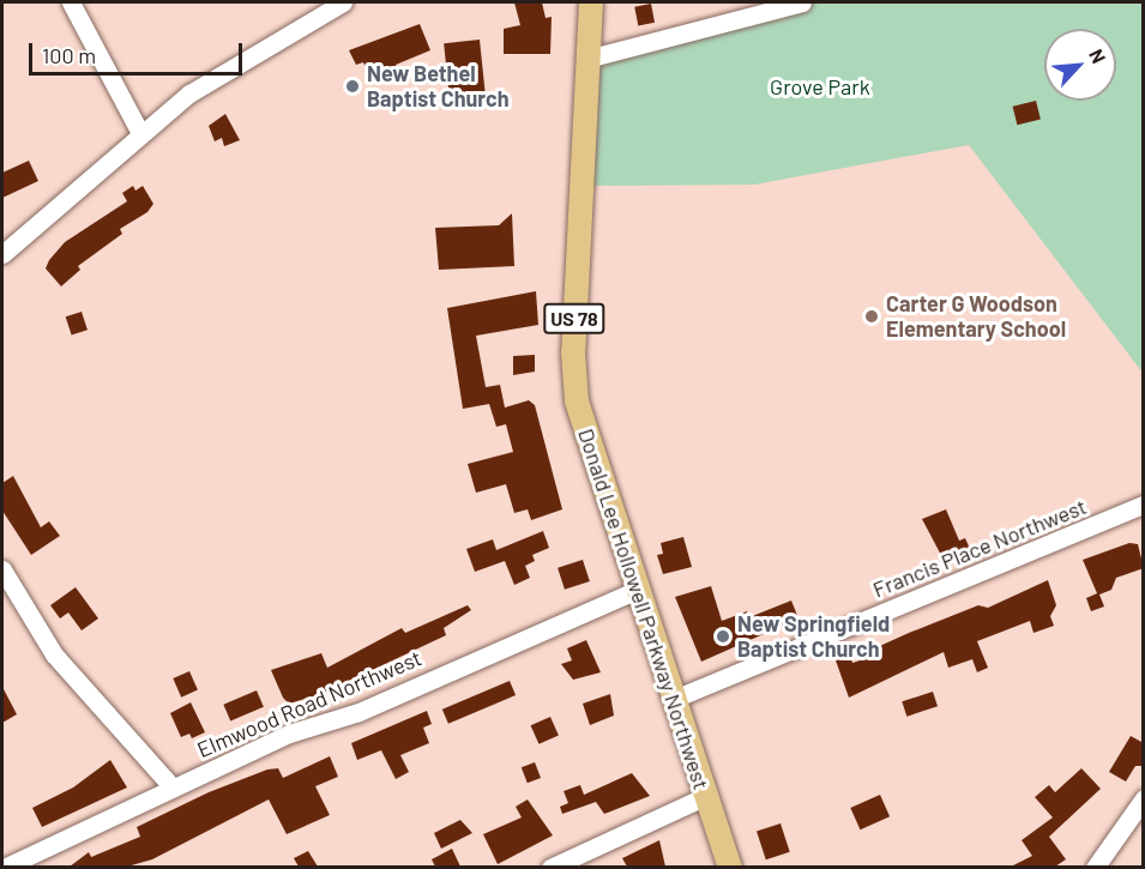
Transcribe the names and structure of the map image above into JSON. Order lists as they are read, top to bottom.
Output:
{
  "streets": {
    "main road": ["US 78", "Donald Lee Hollowell Parkway Northwest"],
    "street": ["Francis Place Northwest", "Elmwood Road Northwest"]
  },
  "crossings": [
    ["Francis Place Northwest", "Donald Lee Hollowell Parkway Northwest"],
    ["Donald Lee Hollowell Parkway Northwest", "Elmwood Road Northwest"]
  ],
  "parks": ["Grove Park"],
  "places": ["New Bethel Baptist Church", "Carter G Woodson Elementary School", "New Springfield Baptist Church"],
  "scale_bar": "100 m",
  "north": "top right"
}
